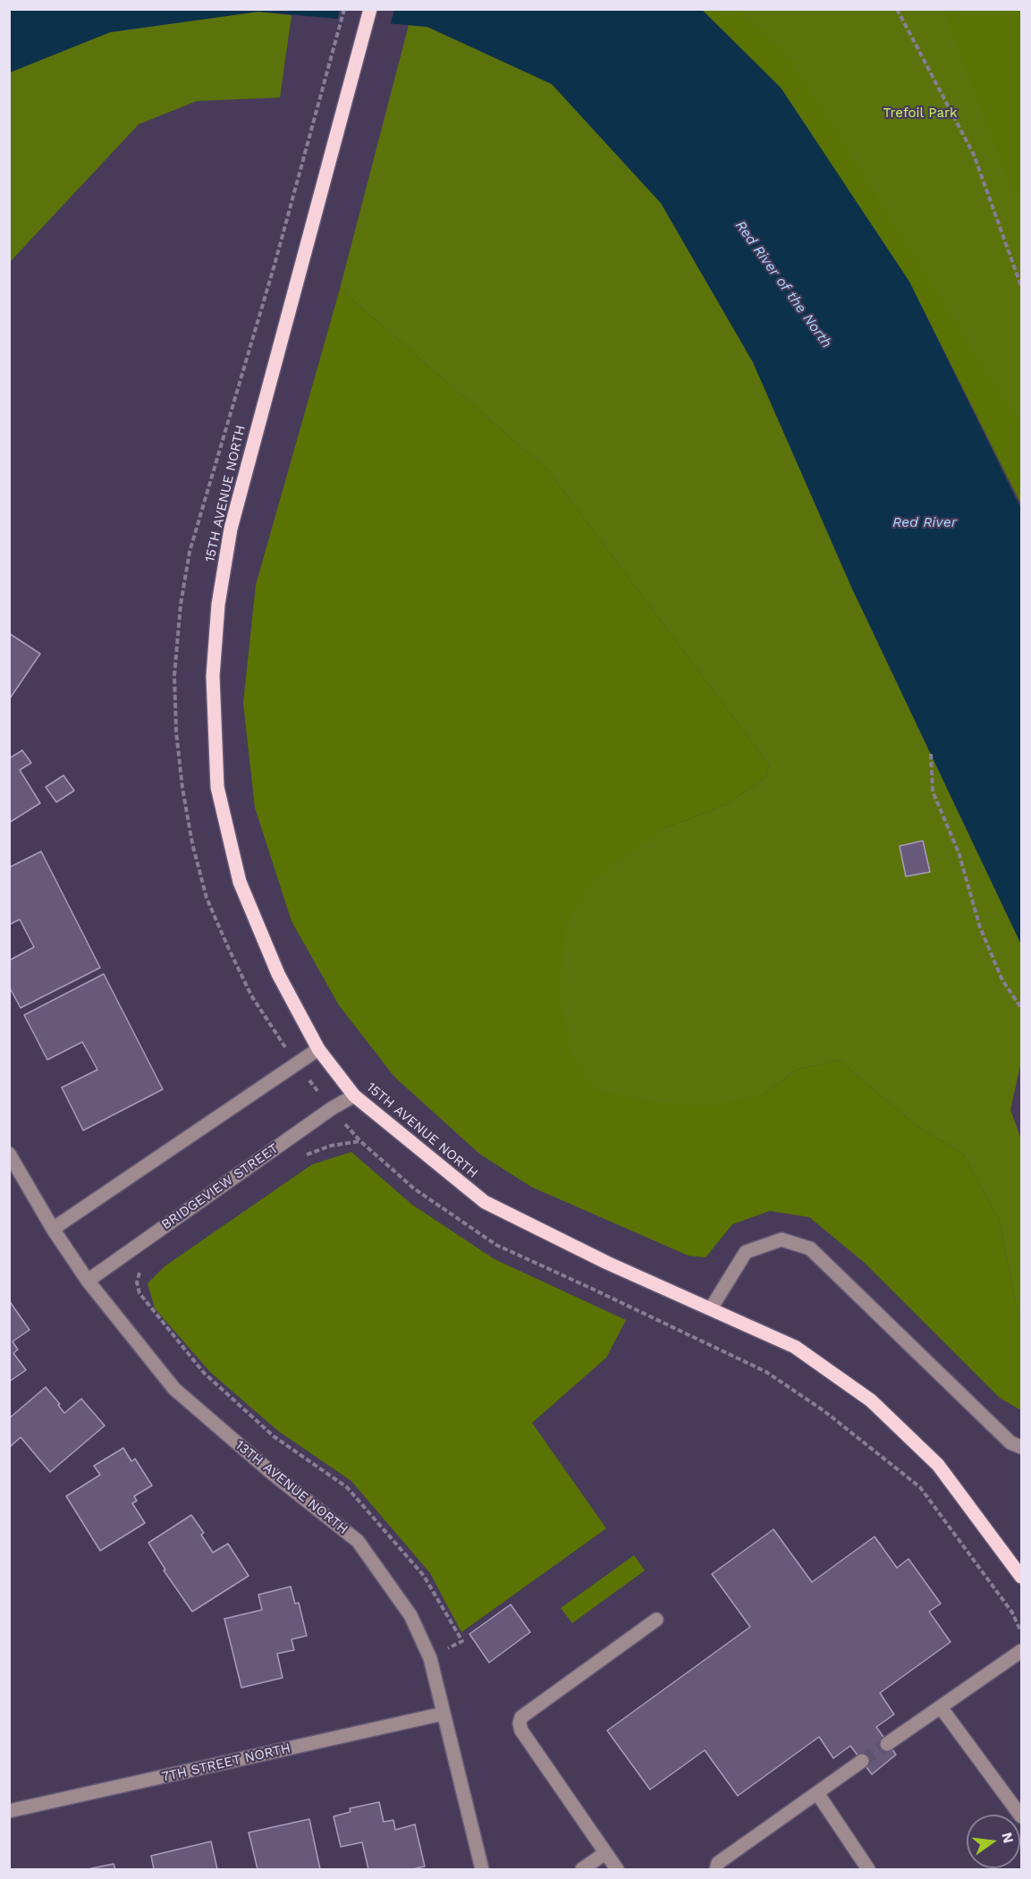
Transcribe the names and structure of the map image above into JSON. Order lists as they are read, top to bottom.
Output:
{
  "streets": {
    "main road": ["15TH AVENUE NORTH"],
    "street": ["BRIDGEVIEW STREET", "13TH AVENUE NORTH", "7TH STREET NORTH"]
  },
  "crossings": [
    ["15TH AVENUE NORTH", "BRIDGEVIEW STREET"],
    ["BRIDGEVIEW STREET", "13TH AVENUE NORTH"],
    ["13TH AVENUE NORTH", "7TH STREET NORTH"]
  ],
  "water": ["Red River of the North", "Red River"],
  "parks": ["Trefoil Park"],
  "north": "right"
}
